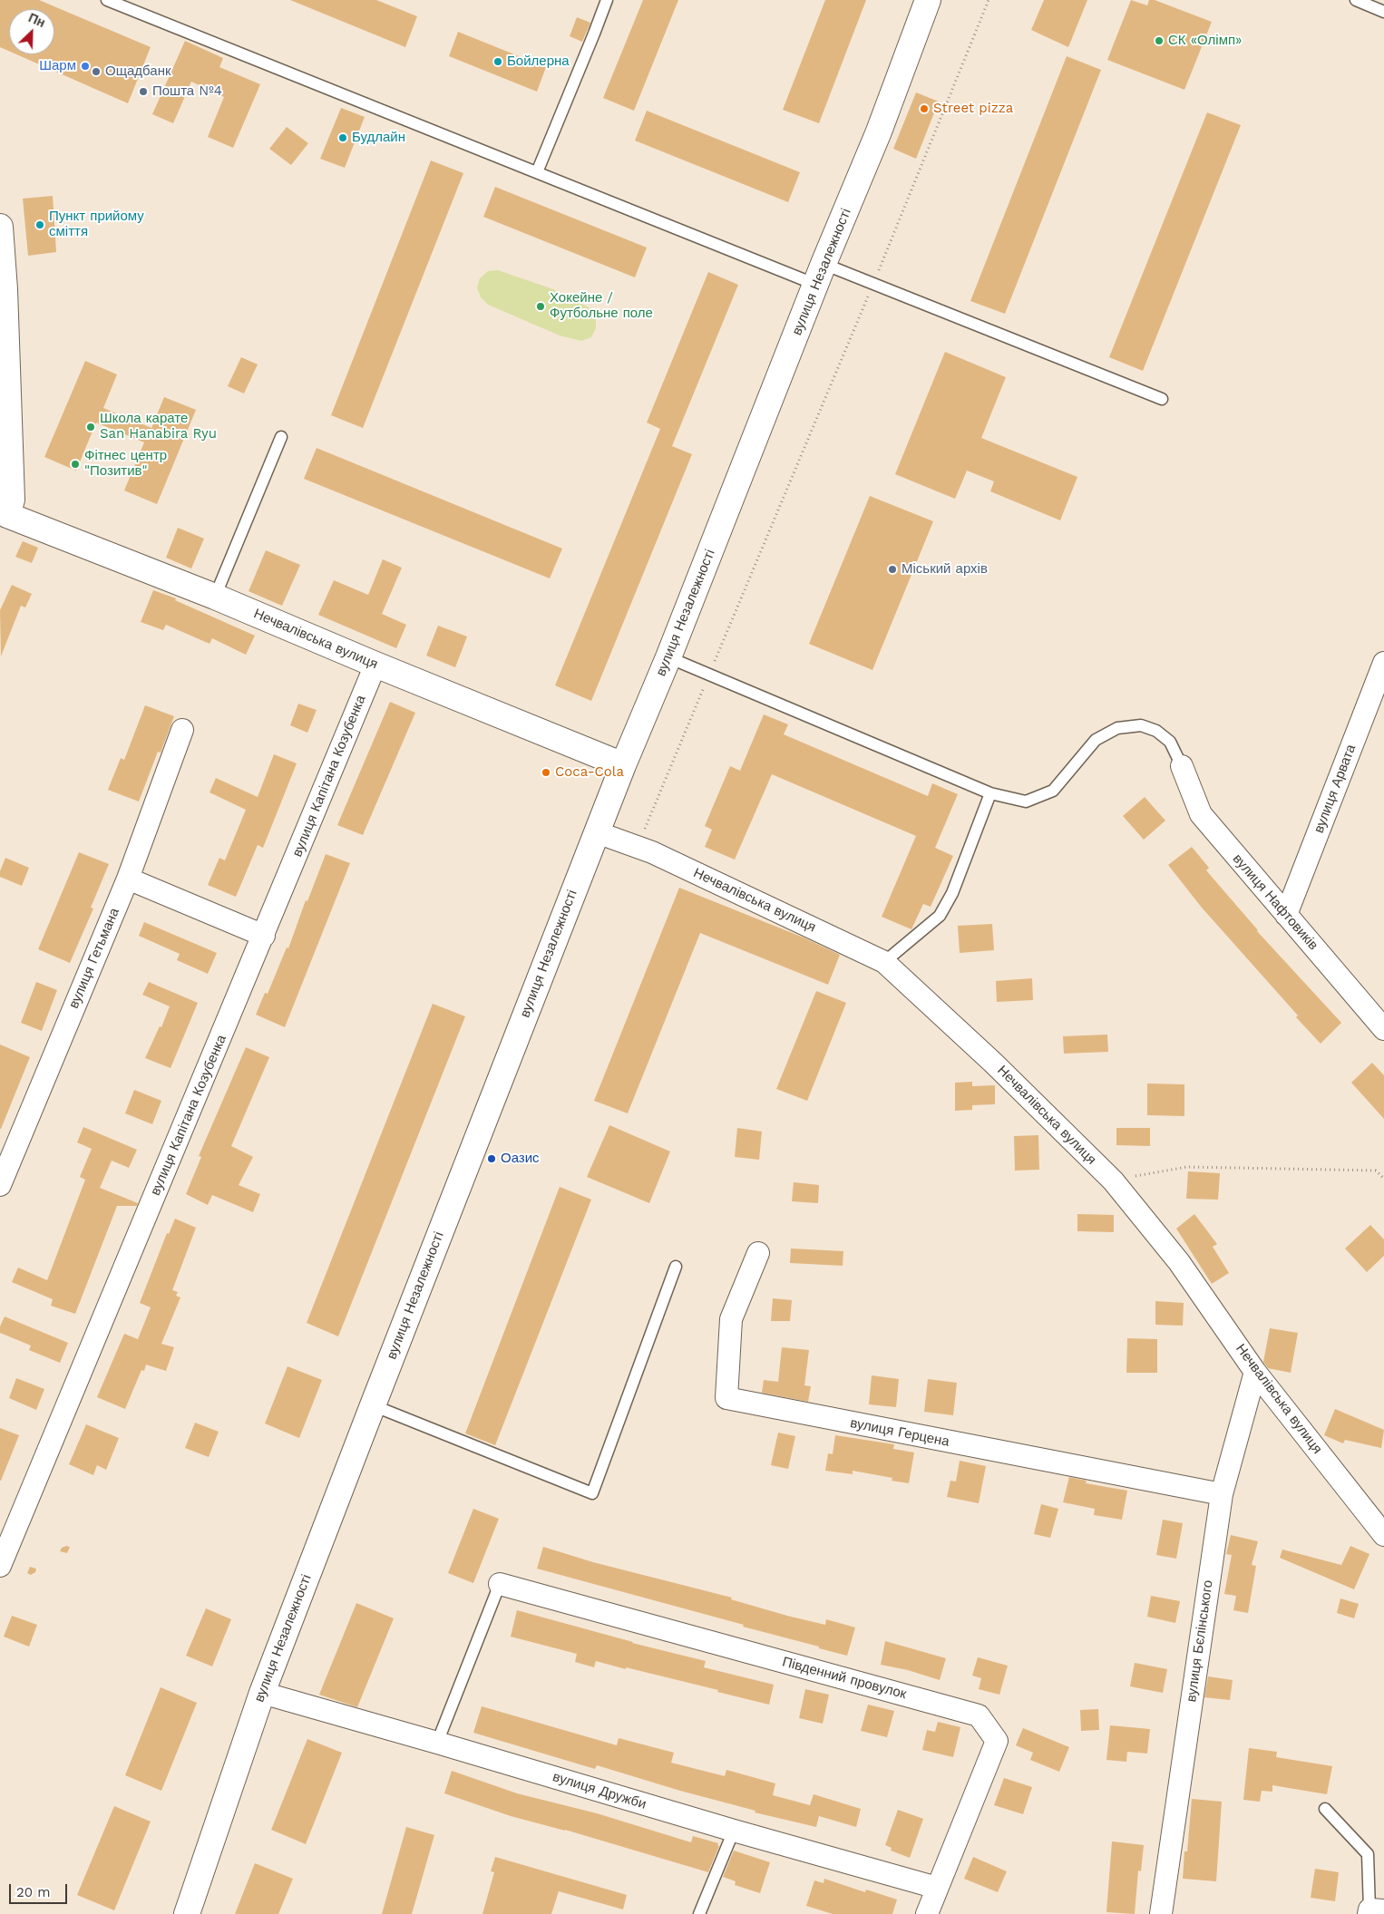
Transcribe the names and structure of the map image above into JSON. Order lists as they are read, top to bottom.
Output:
{
  "streets": {
    "street": [
      "вулиця Незалежності",
      "Нечвалівська вулиця",
      "вулиця Капітана Козубенка",
      "вулиця Арвата",
      "вулиця Нафтовиків",
      "вулиця Гетьмана",
      "вулиця Герцена",
      "вулиця Бєлінського",
      "Південний провулок",
      "вулиця Дружби"
    ]
  },
  "crossings": [
    ["вулиця Незалежності", "Нечвалівська вулиця"],
    ["вулиця Незалежності", "вулиця Дружби"],
    ["Нечвалівська вулиця", "вулиця Капітана Козубенка"],
    ["Нечвалівська вулиця", "вулиця Бєлінського"],
    ["вулиця Арвата", "вулиця Нафтовиків"],
    ["вулиця Герцена", "вулиця Бєлінського"],
    ["Південний провулок", "вулиця Дружби"]
  ],
  "places": [
    "СК «Олімп»",
    "Бойлерна",
    "Шарм",
    "Ощадбанк",
    "Пошта №4",
    "Street pizza",
    "Будлайн",
    "Пункт прийому сміття",
    "Хокейне / Футбольне поле",
    "Школа карате San Hanabira Ryu",
    "Фітнес центр \"Позитив\"",
    "Міський архів",
    "Coca-Cola",
    "Оазис"
  ],
  "scale_bar": "20 m",
  "north": "top right"
}
